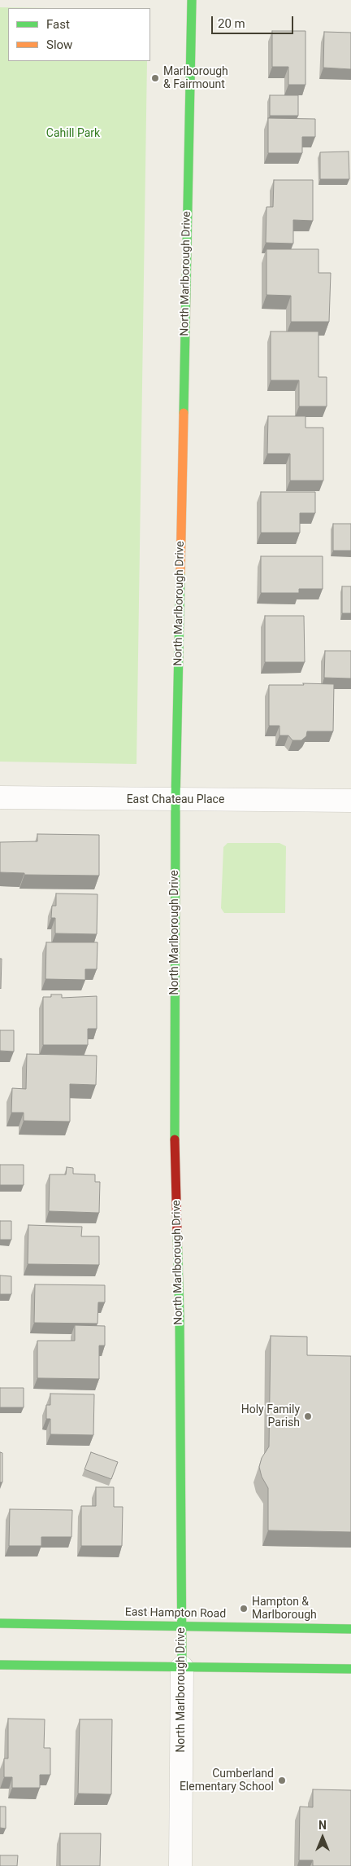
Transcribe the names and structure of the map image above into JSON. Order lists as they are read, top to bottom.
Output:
{
  "streets": {
    "street": ["North Marlborough Drive", "East Chateau Place", "East Hampton Road"]
  },
  "crossings": [
    ["North Marlborough Drive", "East Chateau Place"],
    ["North Marlborough Drive", "East Hampton Road"]
  ],
  "parks": ["Cahill Park"],
  "places": [
    "Marlborough & Fairmount",
    "Holy Family Parish",
    "Hampton & Marlborough",
    "Cumberland Elementary School"
  ],
  "legend": ["Fast", "Slow"],
  "scale_bar": "20 m",
  "north": "top"
}
